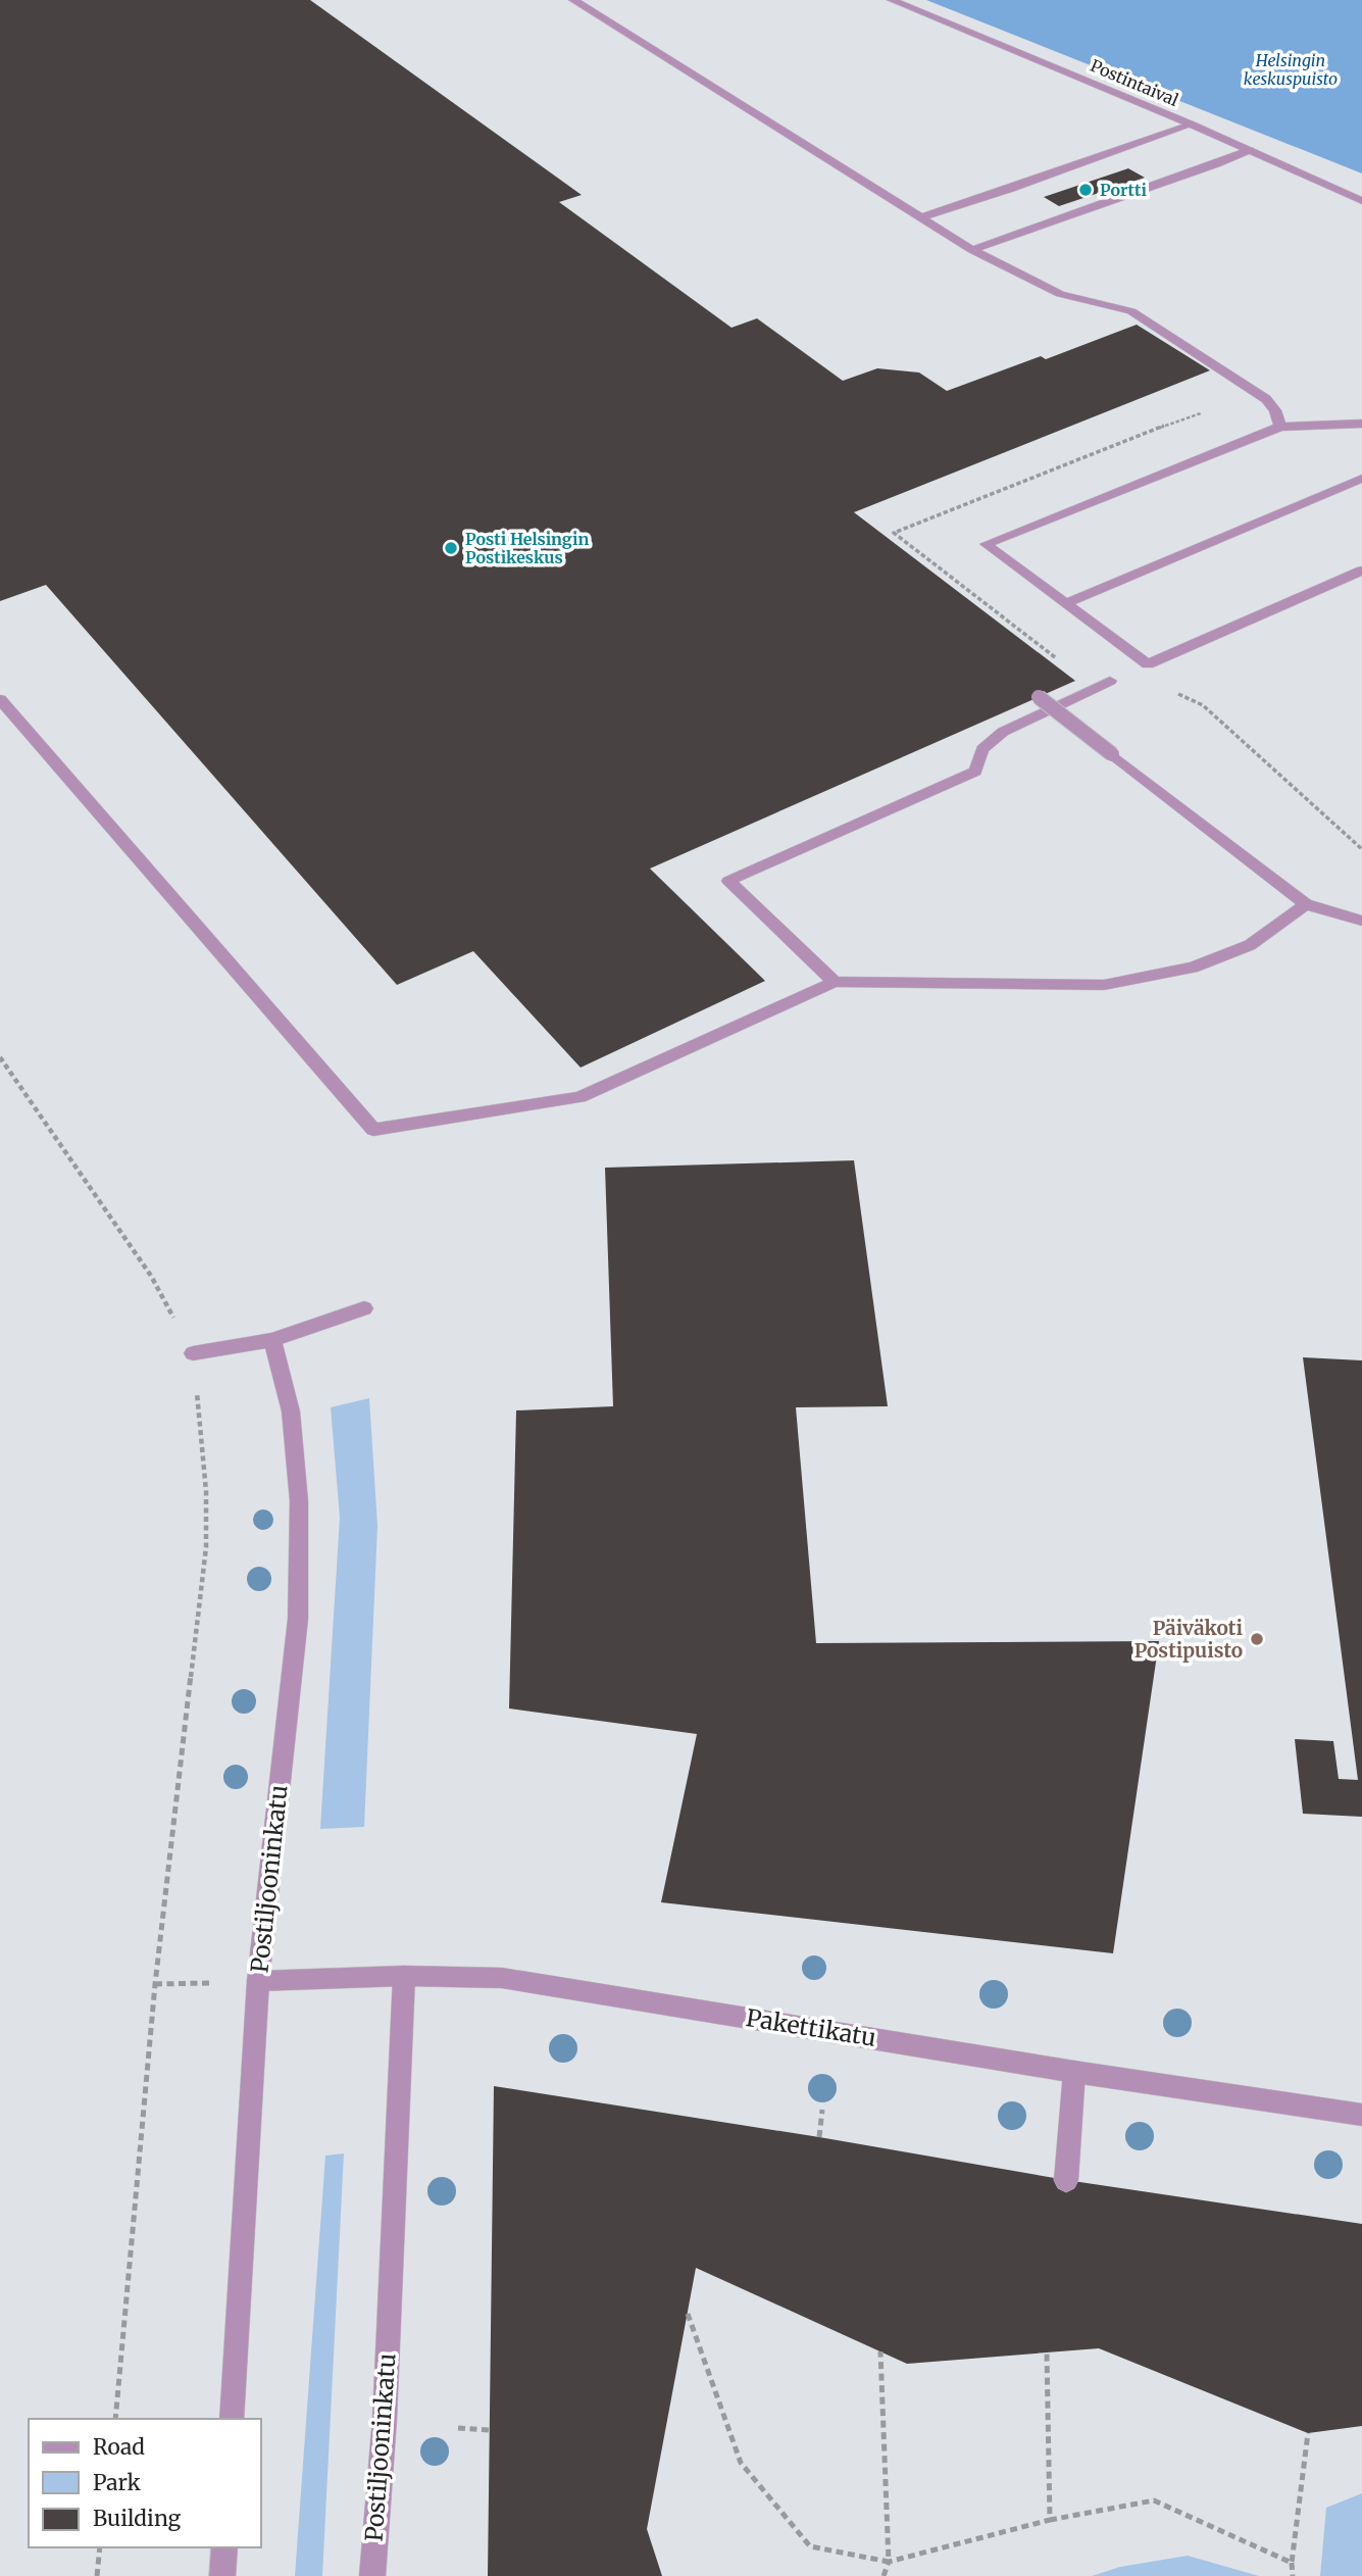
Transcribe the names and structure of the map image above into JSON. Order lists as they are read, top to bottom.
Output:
{
  "streets": {
    "street": ["Postintaival", "Postiljooninkatu", "Pakettikatu"]
  },
  "crossings": [
    ["Postiljooninkatu", "Pakettikatu"]
  ],
  "parks": ["Helsingin keskuspuisto"],
  "places": ["Portti", "Posti Helsingin Postikeskus", "Päiväkoti Postipuisto"],
  "legend": ["Road", "Park", "Building"]
}
